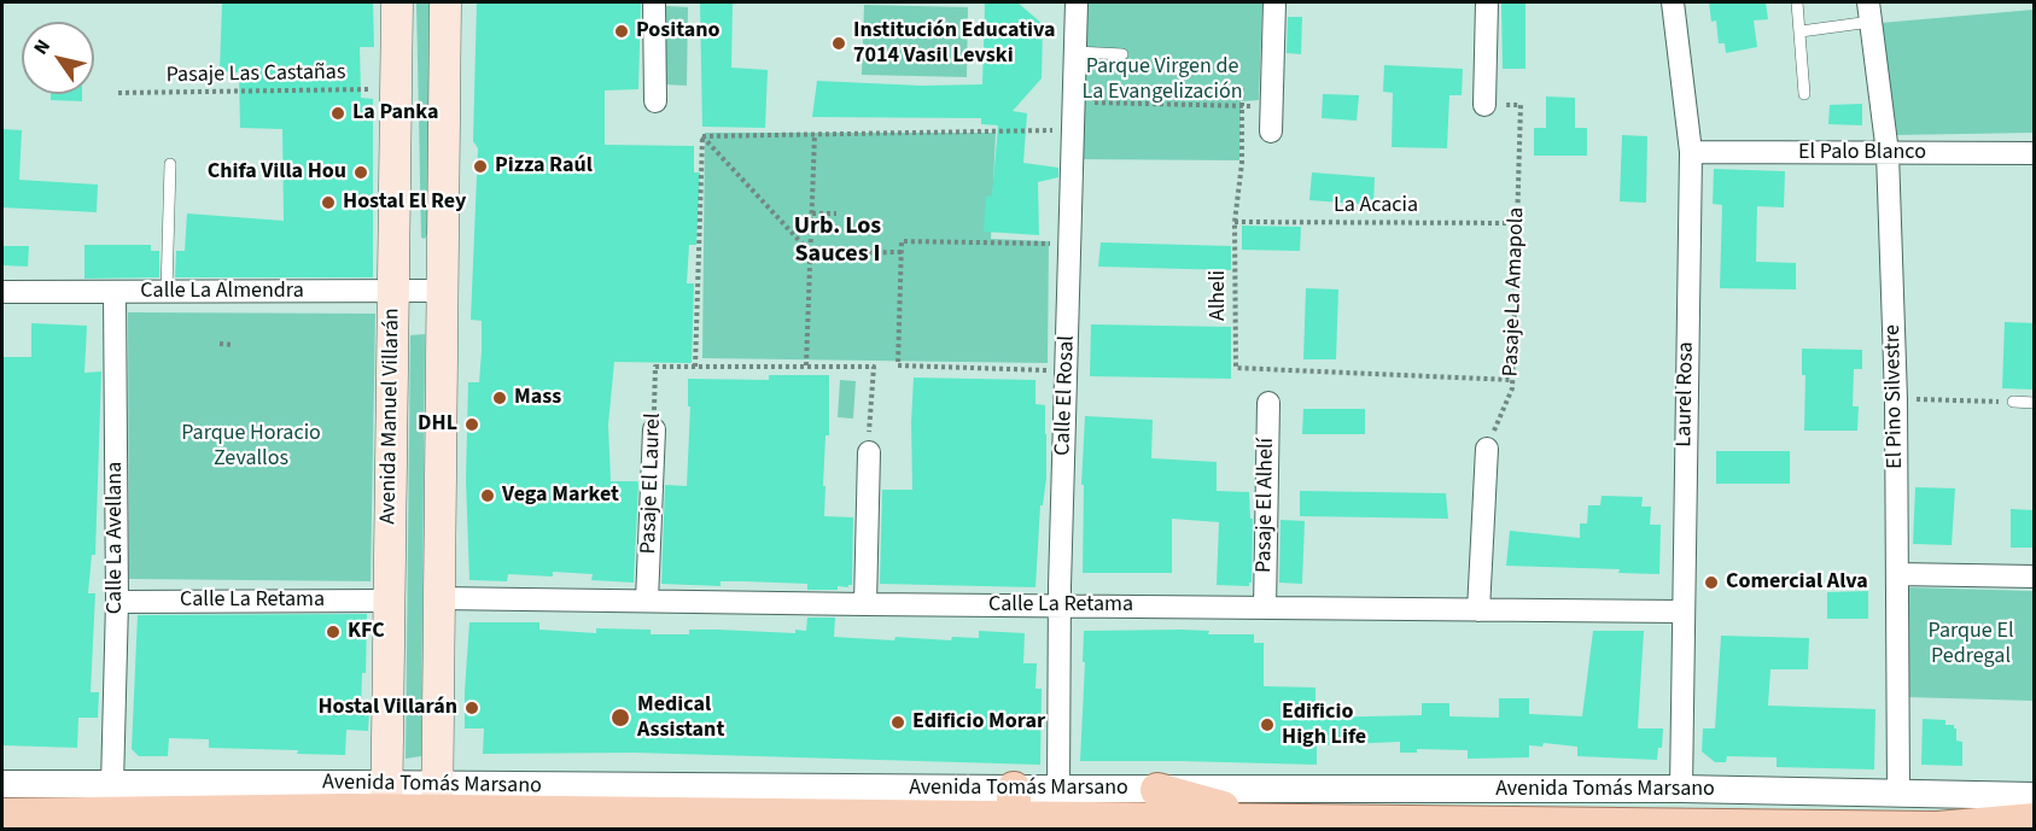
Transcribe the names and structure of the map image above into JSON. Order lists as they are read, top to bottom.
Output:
{
  "streets": {
    "main road": ["Avenida Manuel Villarán", "Avenida Tomás Marsano"],
    "street": [
      "El Palo Blanco",
      "Calle La Almendra",
      "Laurel Rosa",
      "Calle El Rosal",
      "El Pino Silvestre",
      "Pasaje El Laurel",
      "Pasaje El Alhelí",
      "Calle La Avellana",
      "Calle La Retama"
    ],
    "path": [
      "Pasaje Las Castañas",
      "La Acacia",
      "Pasaje La Amapola",
      "Alheli"
    ]
  },
  "crossings": [
    ["Pasaje Las Castañas", "Avenida Manuel Villarán"],
    ["El Palo Blanco", "Laurel Rosa"],
    ["El Palo Blanco", "El Pino Silvestre"],
    ["La Acacia", "Pasaje La Amapola"],
    ["La Acacia", "Alheli"],
    ["Calle La Almendra", "Avenida Manuel Villarán"],
    ["Calle La Almendra", "Calle La Avellana"],
    ["Pasaje La Amapola", "Alheli"],
    ["Laurel Rosa", "Calle La Retama"],
    ["Laurel Rosa", "Avenida Tomás Marsano"],
    ["Calle El Rosal", "Calle La Retama"],
    ["Calle El Rosal", "Avenida Tomás Marsano"],
    ["El Pino Silvestre", "Avenida Tomás Marsano"],
    ["Avenida Manuel Villarán", "Calle La Retama"],
    ["Avenida Manuel Villarán", "Avenida Tomás Marsano"],
    ["Pasaje El Laurel", "Calle La Retama"],
    ["Pasaje El Alhelí", "Calle La Retama"],
    ["Calle La Avellana", "Calle La Retama"],
    ["Calle La Avellana", "Avenida Tomás Marsano"]
  ],
  "districts": ["Urb. Los Sauces I"],
  "parks": ["Parque Virgen de La Evangelización", "Parque Horacio Zevallos", "Parque El Pedregal"],
  "places": [
    "Positano",
    "Institución Educativa 7014 Vasil Levski",
    "La Panka",
    "Pizza Raúl",
    "Chifa Villa Hou",
    "Hostal El Rey",
    "Mass",
    "DHL",
    "Vega Market",
    "Comercial Alva",
    "KFC",
    "Hostal Villarán",
    "Medical Assistant",
    "Edificio Morar",
    "Edificio High Life"
  ],
  "north": "top left"
}
